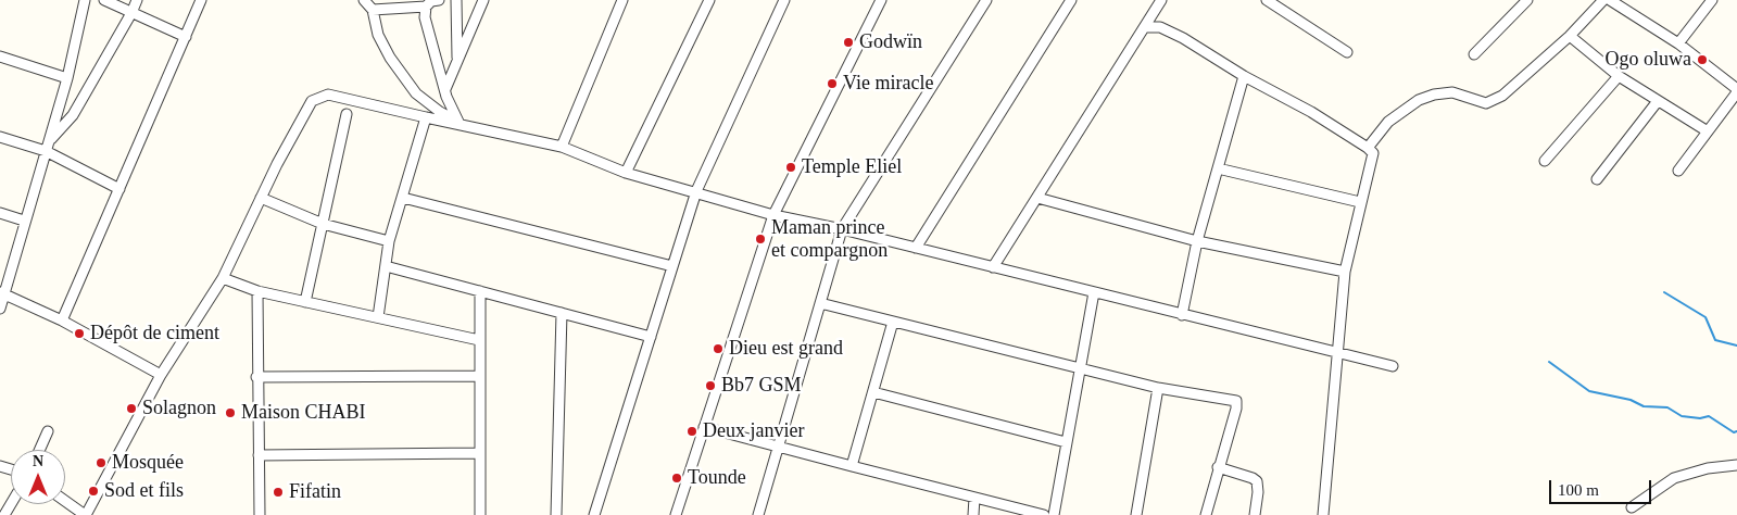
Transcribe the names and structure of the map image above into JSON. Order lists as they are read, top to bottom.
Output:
{
  "places": [
    "Godwïn",
    "Ogo oluwa",
    "Vie miracle",
    "Temple Eliel",
    "Maman prince et compargnon",
    "Dépôt de ciment",
    "Dieu est grand",
    "Bb7 GSM",
    "Solagnon",
    "Maison CHABI",
    "Deux janvier",
    "Mosquée",
    "Tounde",
    "Sod et fils",
    "Fifatin"
  ],
  "scale_bar": "100 m",
  "north": "top"
}
